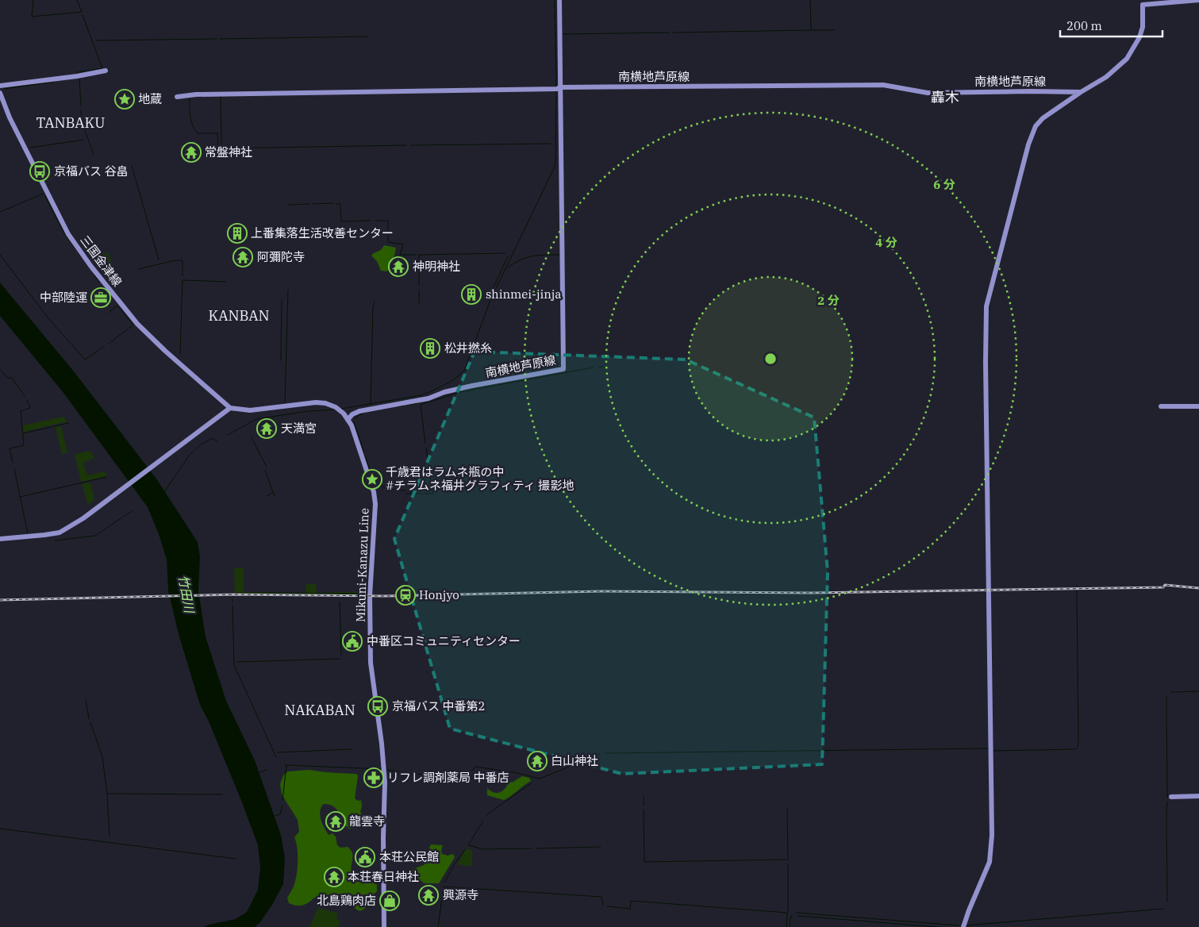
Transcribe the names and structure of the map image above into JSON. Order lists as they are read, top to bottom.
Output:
{
  "streets": {
    "main road": ["南横地芦原線", "三国金津線", "Mikuni-Kanazu Line"]
  },
  "crossings": [
    ["南横地芦原線", "Mikuni-Kanazu Line"],
    ["三国金津線", "Mikuni-Kanazu Line"]
  ],
  "districts": [
    "轟木",
    "TANBAKU",
    "KANBAN",
    "NAKABAN"
  ],
  "water": ["竹田川"],
  "places": {
    "place": ["地蔵", "千歳君はラムネ瓶の中 #チラムネ福井グラフィティ 撮影地"],
    "temple": [
      "常盤神社",
      "阿彌陀寺",
      "神明神社",
      "天満宮",
      "白山神社",
      "龍雲寺",
      "本荘春日神社",
      "興源寺"
    ],
    "bus stop": ["京福バス 谷畠", "京福バス 中番第2"],
    "building": ["上番集落生活改善センター", "shinmei-jinja", "松井撚糸"],
    "office": ["中部陸運"],
    "station": ["Honjyo"],
    "public building": ["中番区コミュニティセンター", "本荘公民館"],
    "pharmacy": ["リフレ調剤薬局 中番店"],
    "shop": ["北島鶏肉店"]
  },
  "scale_bar": "200 m",
  "rings": ["6 分", "4 分", "2 分"]
}
